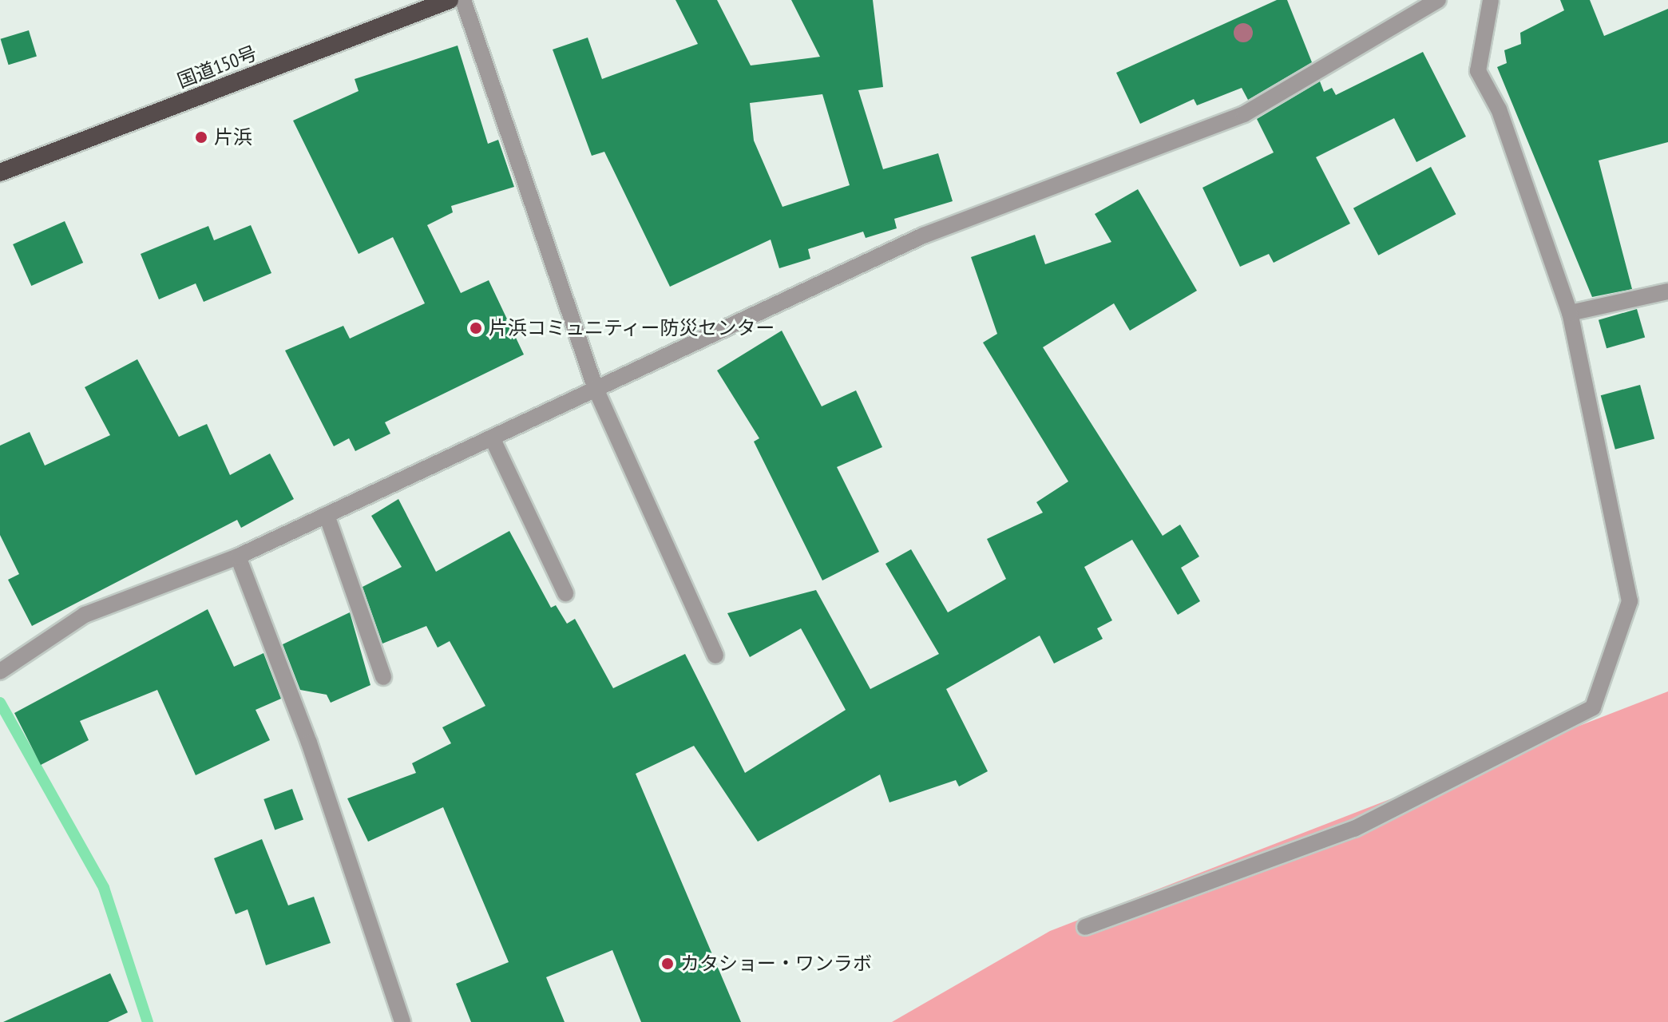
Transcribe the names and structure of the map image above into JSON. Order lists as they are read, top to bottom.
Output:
{
  "streets": {
    "highway": ["国道150号"]
  },
  "places": ["片浜", "片浜コミュニティー防災センター", "カタショー・ワンラボ"]
}
